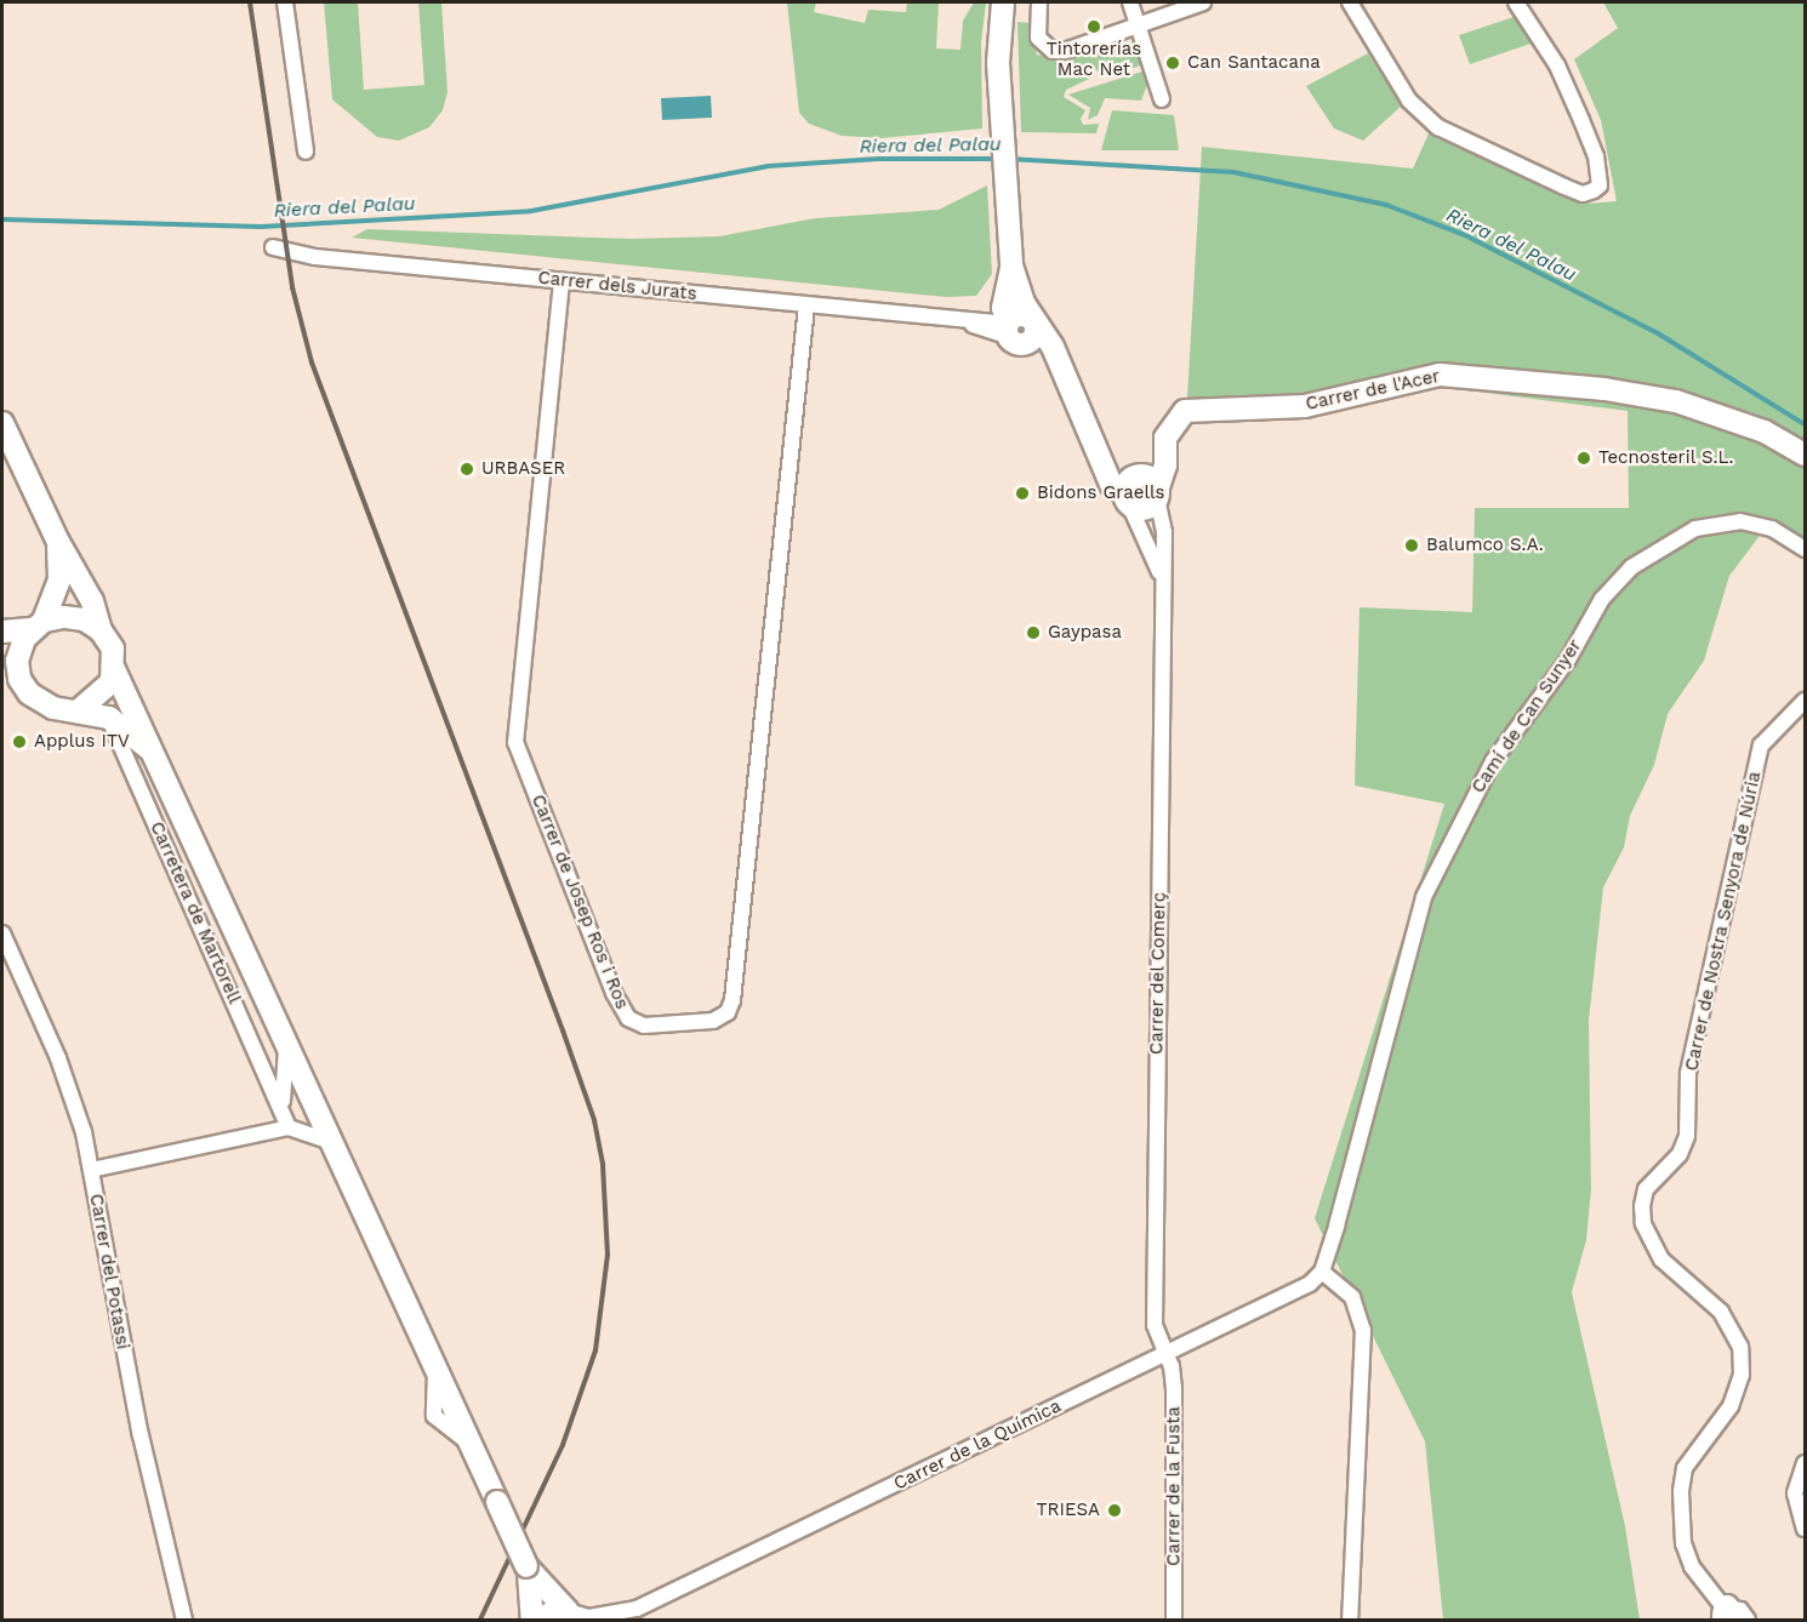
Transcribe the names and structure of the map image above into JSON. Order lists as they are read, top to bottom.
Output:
{
  "streets": {
    "main road": ["Carrer de l'Acer", "Carretera de Martorell", "Carrer del Comerç"],
    "street": [
      "Carrer dels Jurats",
      "Camí de Can Sunyer",
      "Carrer de Josep Ros i Ros",
      "Carrer de Nostra Senyora de Núria",
      "Carrer del Potassi",
      "Carrer de la Química",
      "Carrer de la Fusta"
    ]
  },
  "crossings": [
    ["Carrer dels Jurats", "Carrer de Josep Ros i Ros"],
    ["Carrer de l'Acer", "Carrer del Comerç"],
    ["Camí de Can Sunyer", "Carrer de la Química"],
    ["Carretera de Martorell", "Carrer de la Química"],
    ["Carrer del Comerç", "Carrer de la Química"],
    ["Carrer del Comerç", "Carrer de la Fusta"],
    ["Carrer de la Química", "Carrer de la Fusta"]
  ],
  "water": ["Riera del Palau"],
  "places": [
    "Tintorerías Mac Net",
    "Can Santacana",
    "Tecnosteril S.L.",
    "URBASER",
    "Bidons Graells",
    "Balumco S.A.",
    "Gaypasa",
    "Applus ITV",
    "TRIESA"
  ]
}
